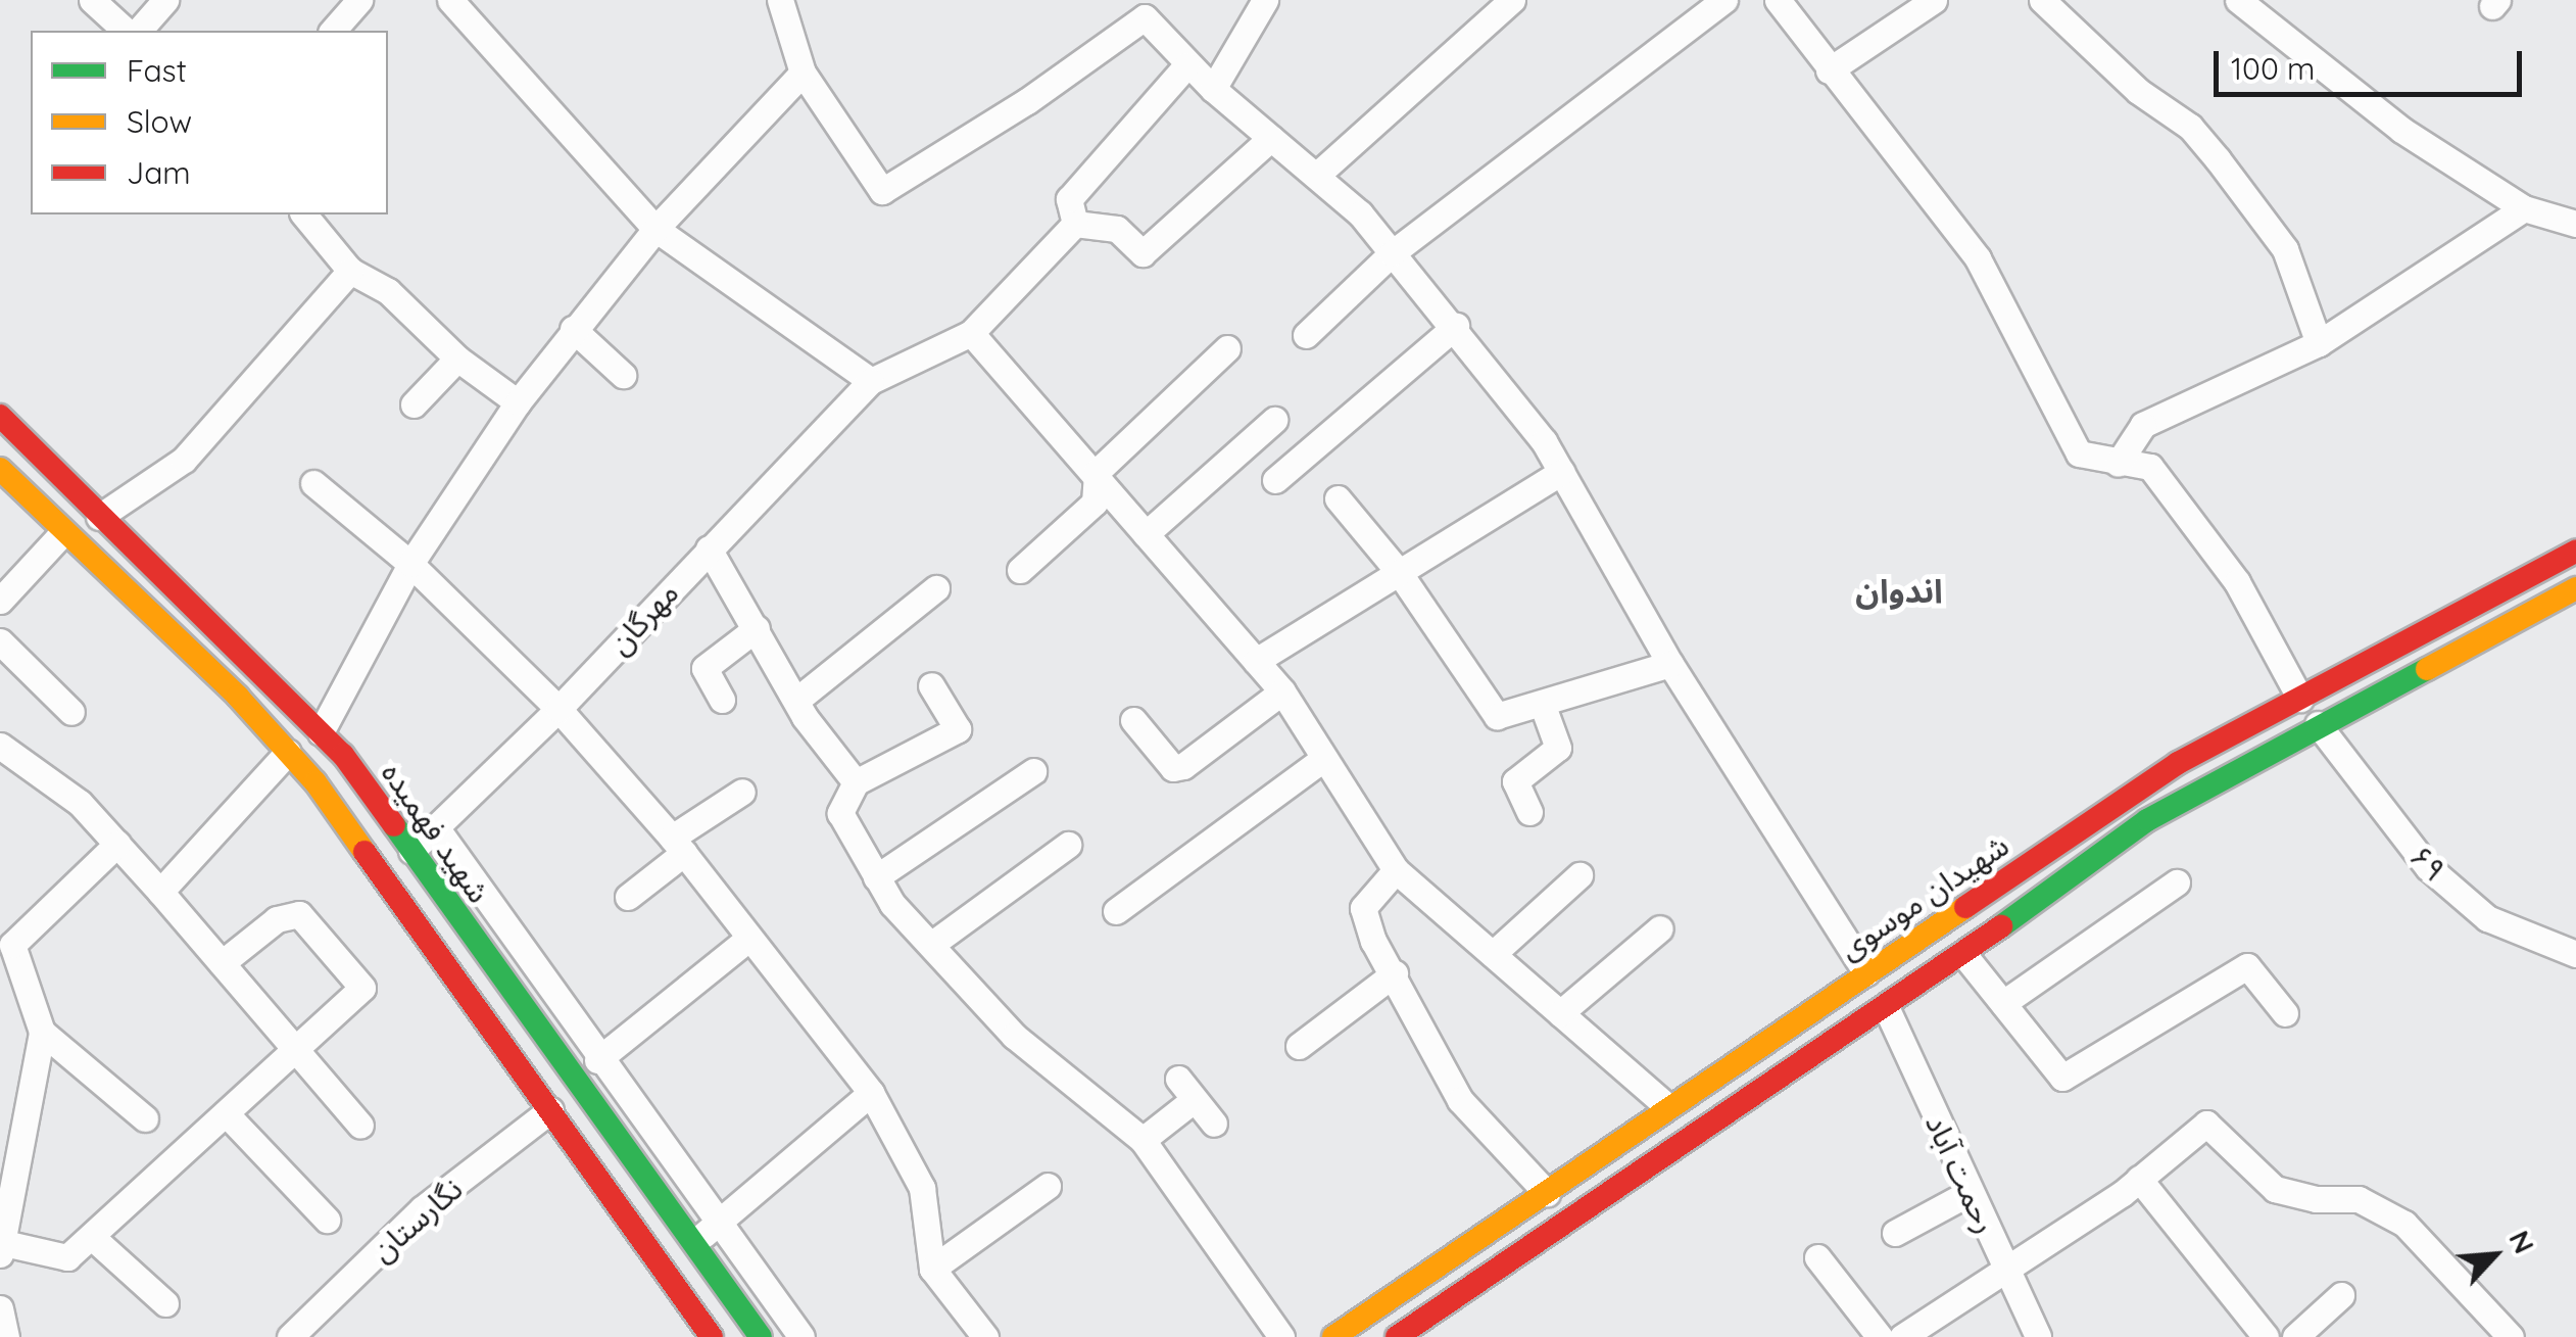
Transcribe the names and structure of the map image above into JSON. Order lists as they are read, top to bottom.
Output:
{
  "streets": {
    "street": [
      "مهرگان",
      "شهید فهمیده",
      "۶۹",
      "شهیدان موسوی",
      "رحمت آباد",
      "نگارستان"
    ]
  },
  "crossings": [
    ["مهرگان", "شهید فهمیده"]
  ],
  "districts": ["اندوان"],
  "legend": ["Fast", "Slow", "Jam"],
  "scale_bar": "100 m",
  "north": "top right"
}
